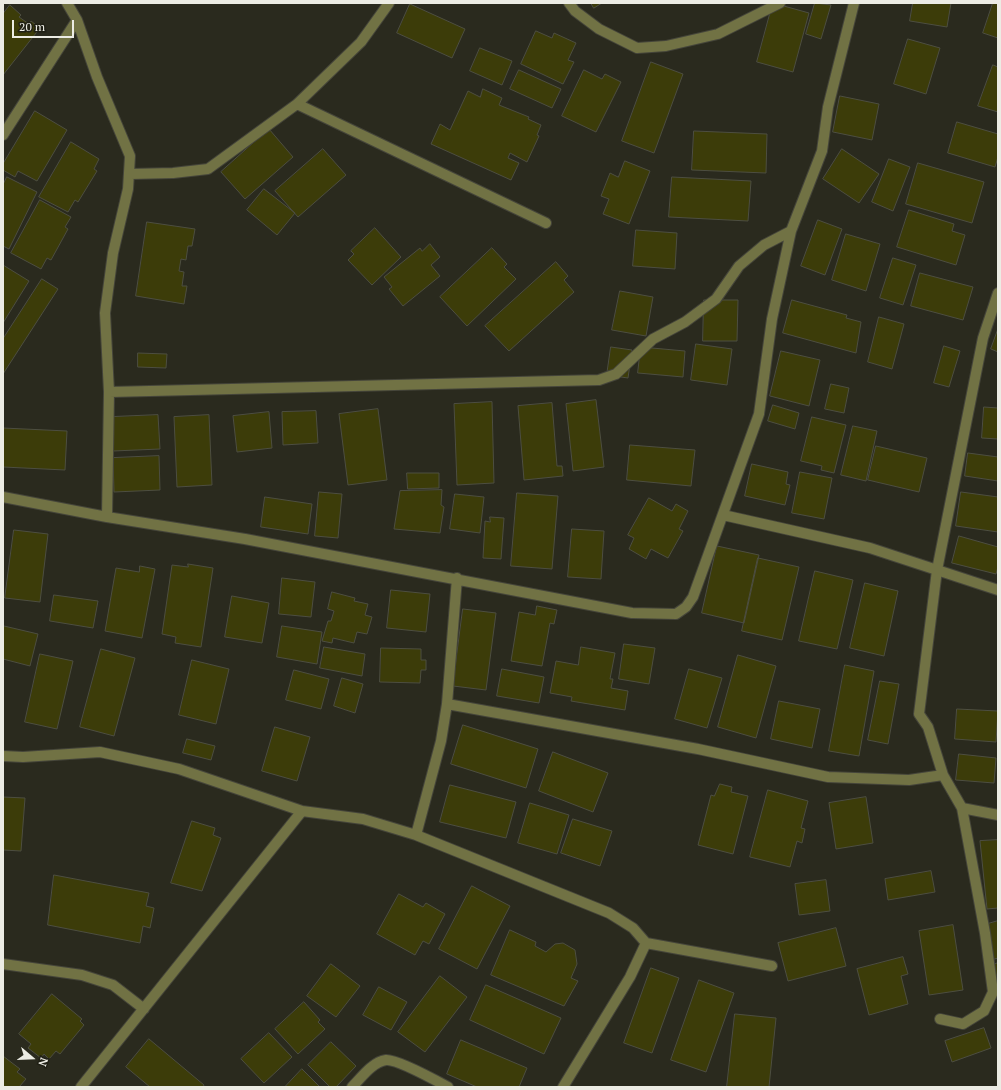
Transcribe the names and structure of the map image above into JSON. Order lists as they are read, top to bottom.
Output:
{
  "scale_bar": "20 m",
  "north": "right"
}
